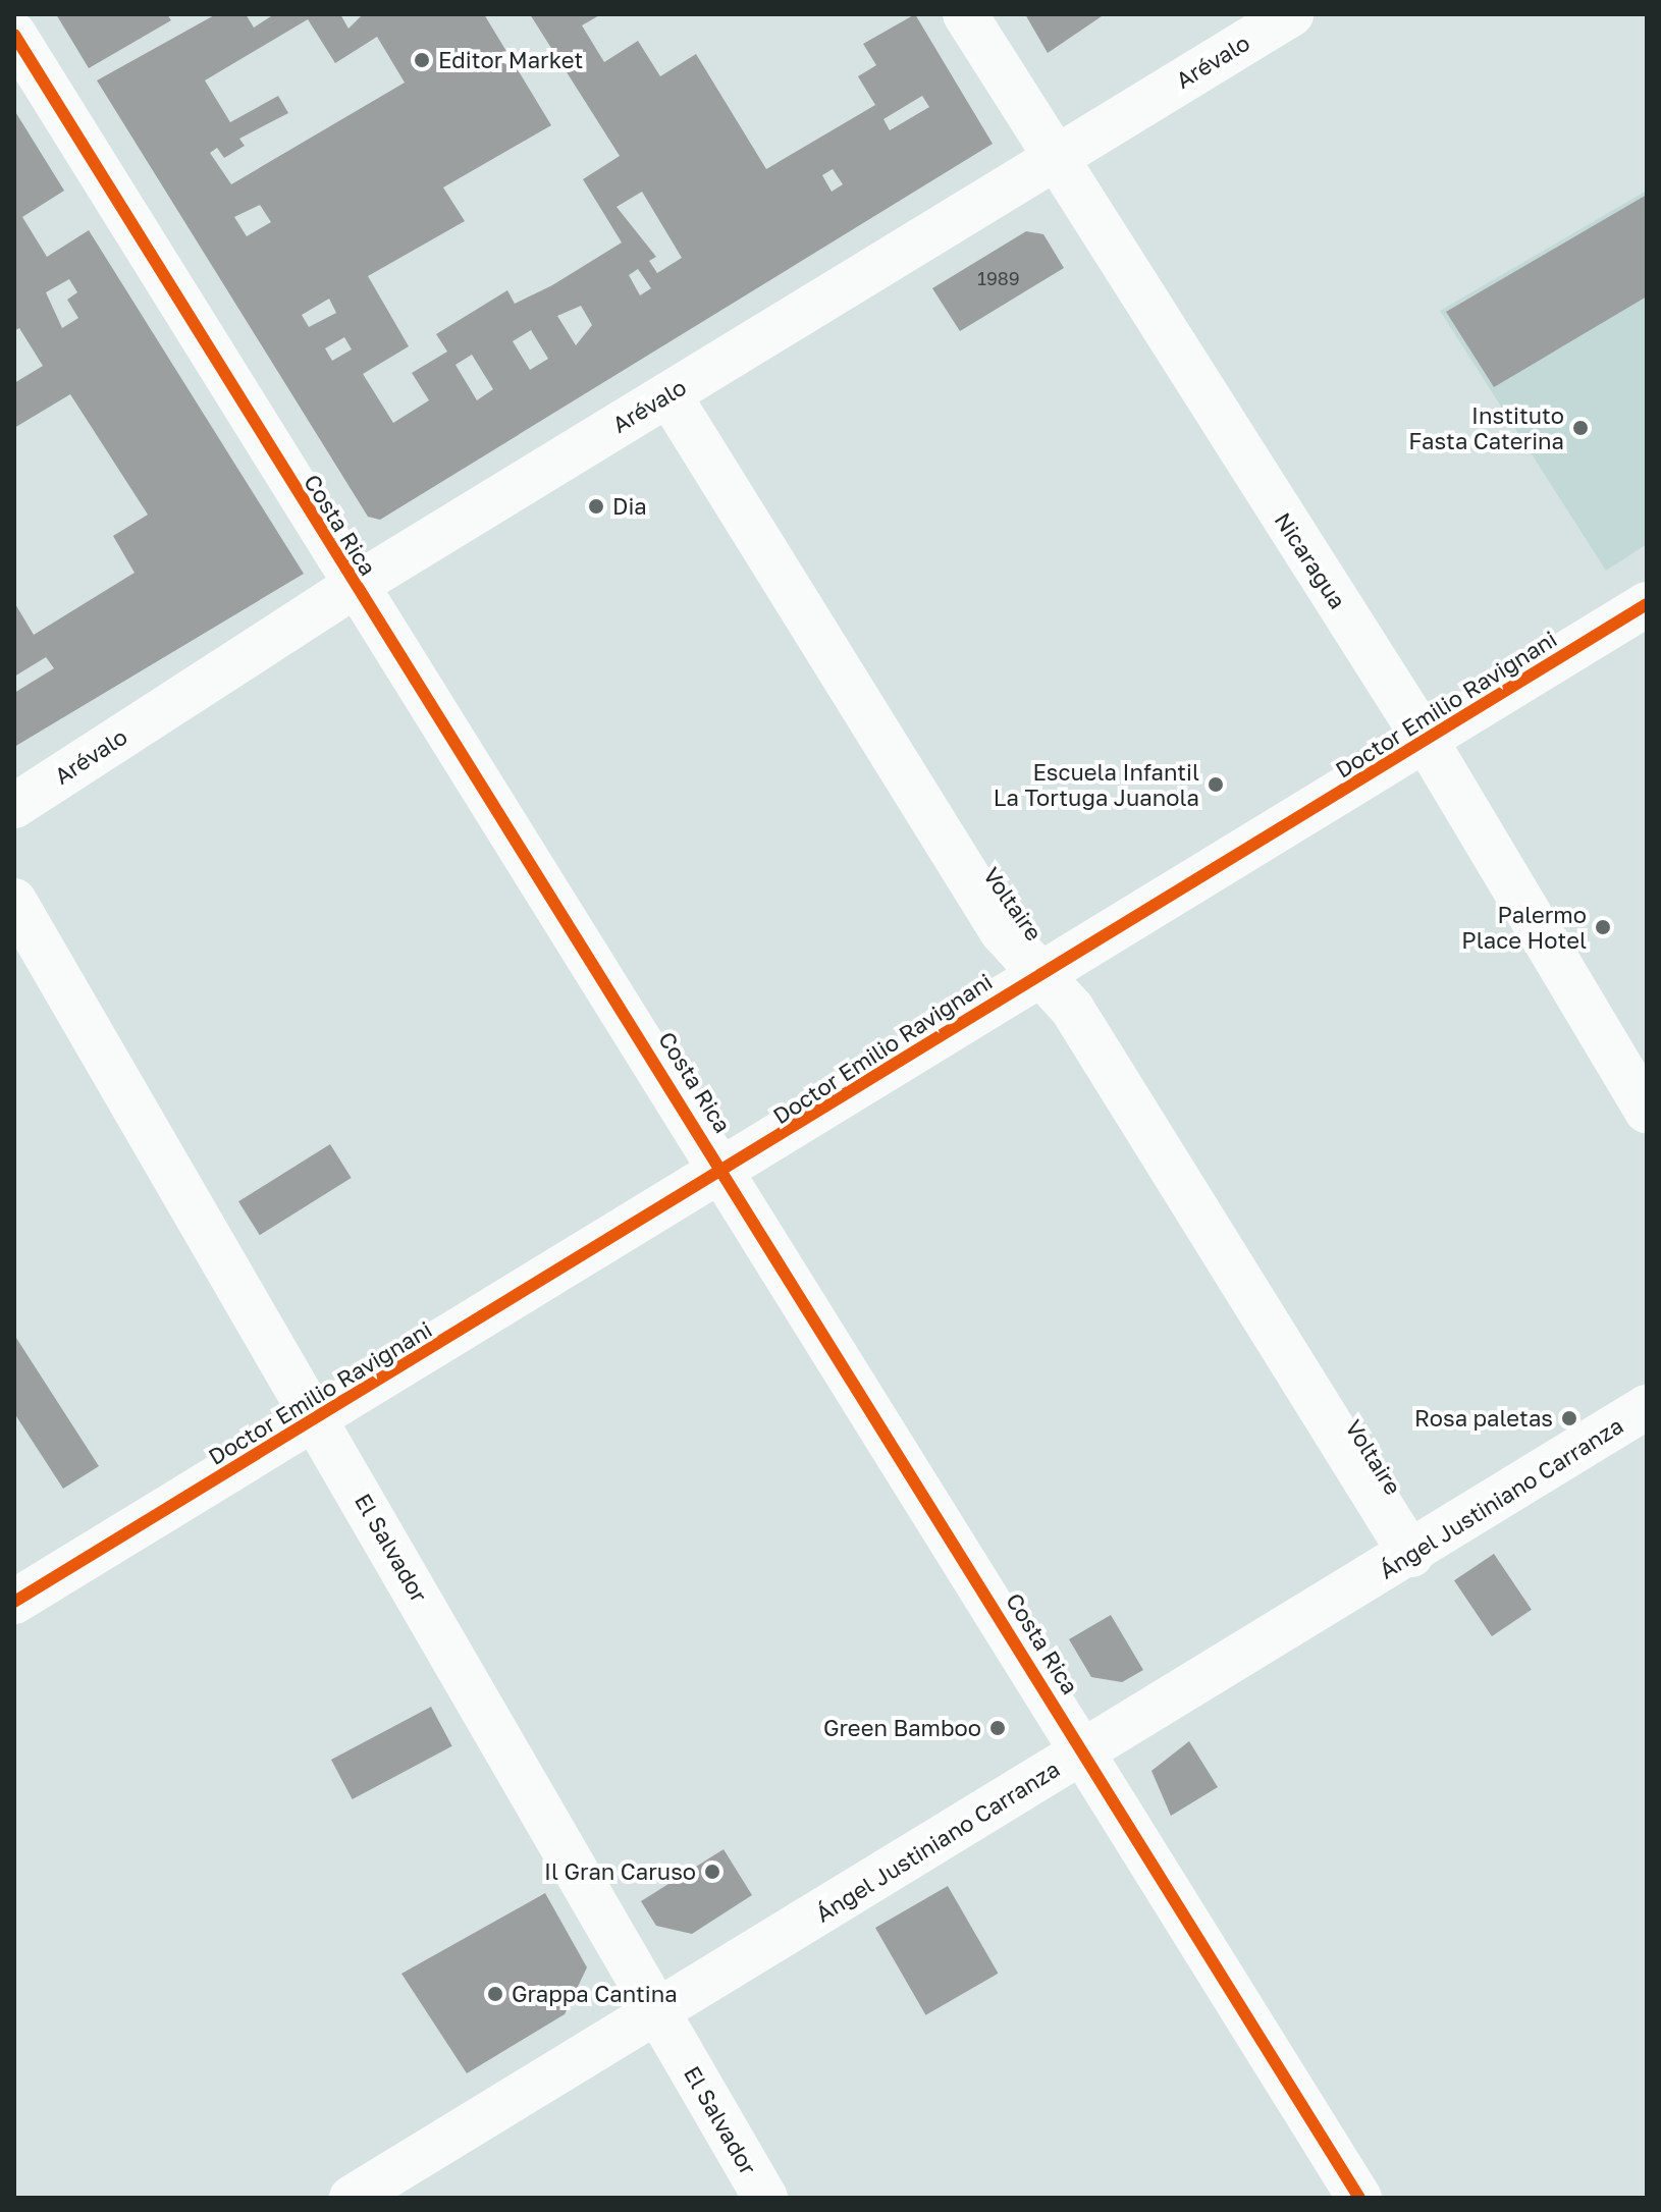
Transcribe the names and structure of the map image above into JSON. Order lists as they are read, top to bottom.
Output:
{
  "streets": {
    "street": [
      "Arévalo",
      "Costa Rica",
      "Nicaragua",
      "Doctor Emilio Ravignani",
      "Voltaire",
      "Ángel Justiniano Carranza",
      "El Salvador"
    ]
  },
  "crossings": [
    ["Arévalo", "Costa Rica"],
    ["Arévalo", "Nicaragua"],
    ["Arévalo", "Voltaire"],
    ["Costa Rica", "Doctor Emilio Ravignani"],
    ["Costa Rica", "Ángel Justiniano Carranza"],
    ["Nicaragua", "Doctor Emilio Ravignani"],
    ["Doctor Emilio Ravignani", "Voltaire"],
    ["Doctor Emilio Ravignani", "El Salvador"],
    ["Voltaire", "Ángel Justiniano Carranza"],
    ["Ángel Justiniano Carranza", "El Salvador"]
  ],
  "places": [
    "Editor Market",
    "Instituto Fasta Caterina",
    "Dia",
    "Escuela Infantil La Tortuga Juanola",
    "Palermo Place Hotel",
    "Rosa paletas",
    "Green Bamboo",
    "Il Gran Caruso",
    "Grappa Cantina"
  ],
  "house_numbers": ["1989"]
}
